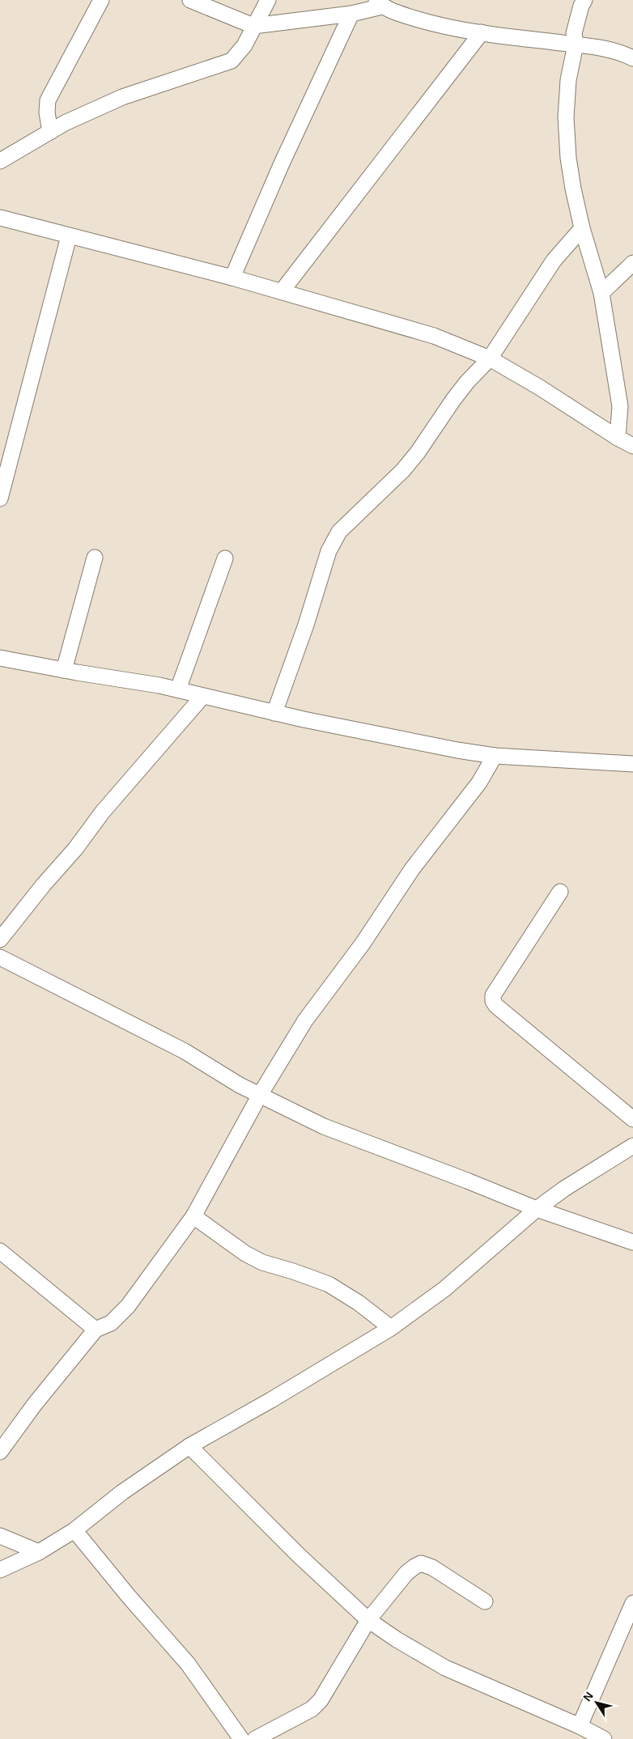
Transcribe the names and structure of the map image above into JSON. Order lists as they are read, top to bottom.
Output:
{
  "north": "top left"
}
